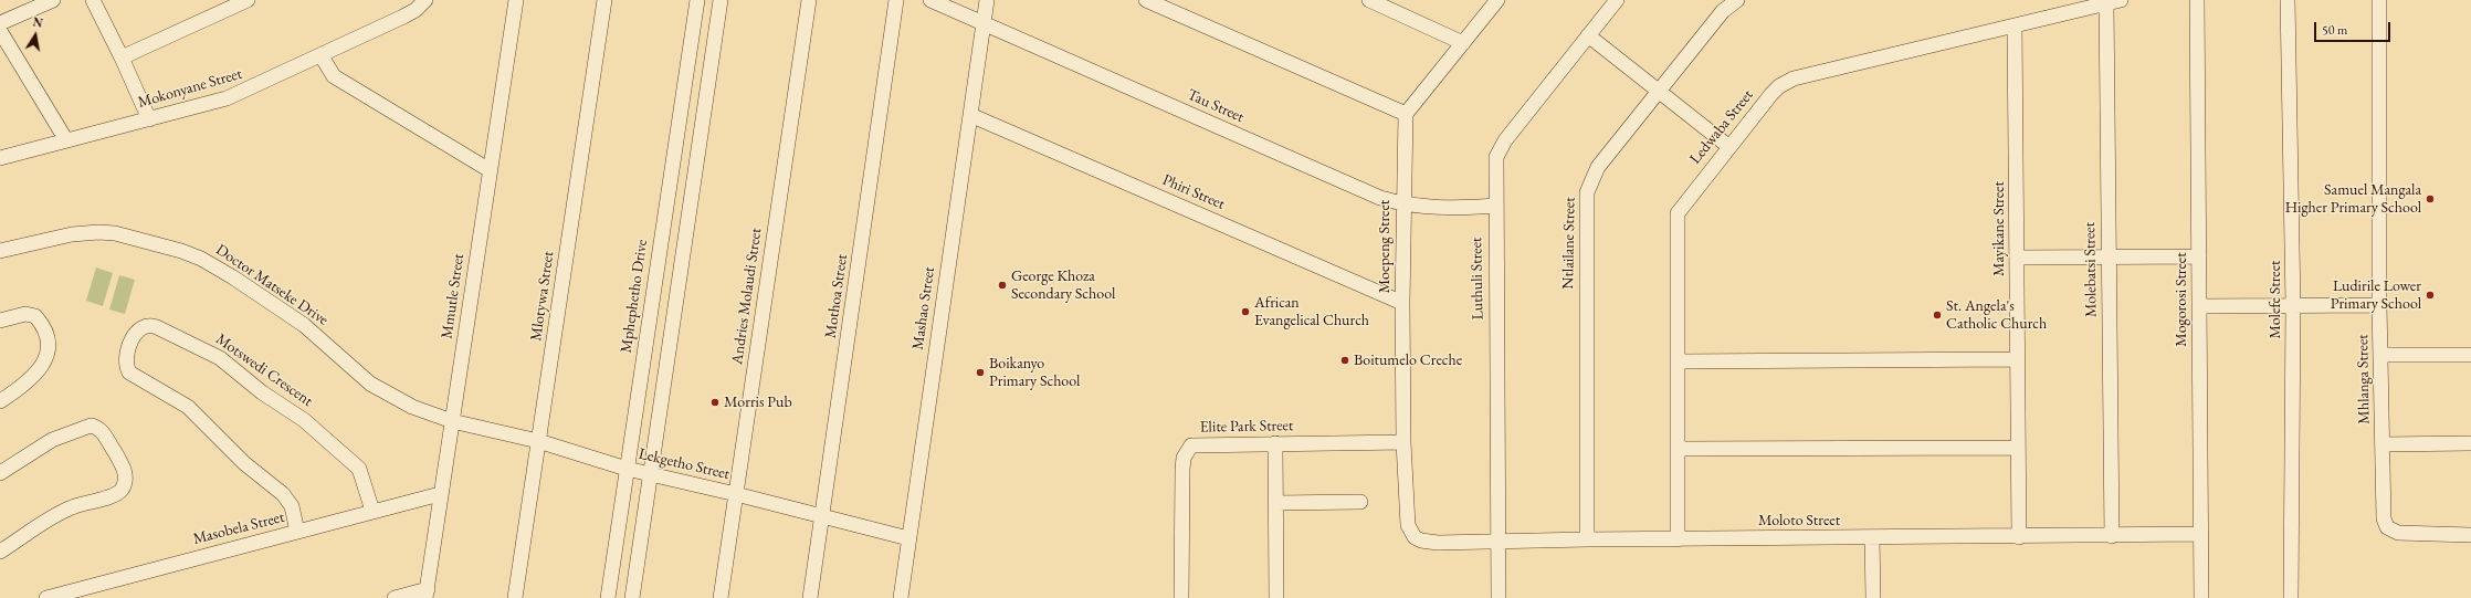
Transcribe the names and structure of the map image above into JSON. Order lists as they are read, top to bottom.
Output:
{
  "streets": {
    "street": [
      "Mokonyane Street",
      "Tau Street",
      "Ledwaba Street",
      "Phiri Street",
      "Mayikane Street",
      "Ntlailane Street",
      "Moepeng Street",
      "Molebatsi Street",
      "Luthuli Street",
      "Doctor Matseke Drive",
      "Mmutle Street",
      "Mlotywa Street",
      "Mphephetho Drive",
      "Andries Molaudi Street",
      "Mothoa Street",
      "Mogorosi Street",
      "Molefe Street",
      "Mashao Street",
      "Motswedi Crescent",
      "Mhlanga Street",
      "Elite Park Street",
      "Lekgetho Street",
      "Moloto Street",
      "Masobela Street"
    ]
  },
  "crossings": [
    ["Tau Street", "Moepeng Street"],
    ["Tau Street", "Luthuli Street"],
    ["Tau Street", "Mashao Street"],
    ["Ledwaba Street", "Mayikane Street"],
    ["Ledwaba Street", "Molebatsi Street"],
    ["Ledwaba Street", "Moloto Street"],
    ["Phiri Street", "Moepeng Street"],
    ["Phiri Street", "Mashao Street"],
    ["Mayikane Street", "Moloto Street"],
    ["Ntlailane Street", "Moloto Street"],
    ["Moepeng Street", "Elite Park Street"],
    ["Moepeng Street", "Moloto Street"],
    ["Molebatsi Street", "Moloto Street"],
    ["Luthuli Street", "Moloto Street"],
    ["Doctor Matseke Drive", "Mmutle Street"],
    ["Doctor Matseke Drive", "Lekgetho Street"],
    ["Mmutle Street", "Lekgetho Street"],
    ["Mmutle Street", "Masobela Street"],
    ["Mlotywa Street", "Lekgetho Street"],
    ["Mphephetho Drive", "Lekgetho Street"],
    ["Andries Molaudi Street", "Lekgetho Street"],
    ["Mothoa Street", "Lekgetho Street"],
    ["Mogorosi Street", "Moloto Street"],
    ["Mashao Street", "Lekgetho Street"],
    ["Motswedi Crescent", "Masobela Street"]
  ],
  "places": [
    "Samuel Mangala Higher Primary School",
    "George Khoza Secondary School",
    "Ludirile Lower Primary School",
    "African Evangelical Church",
    "St. Angela's Catholic Church",
    "Boitumelo Creche",
    "Boikanyo Primary School",
    "Morris Pub"
  ],
  "scale_bar": "50 m",
  "north": "top"
}
